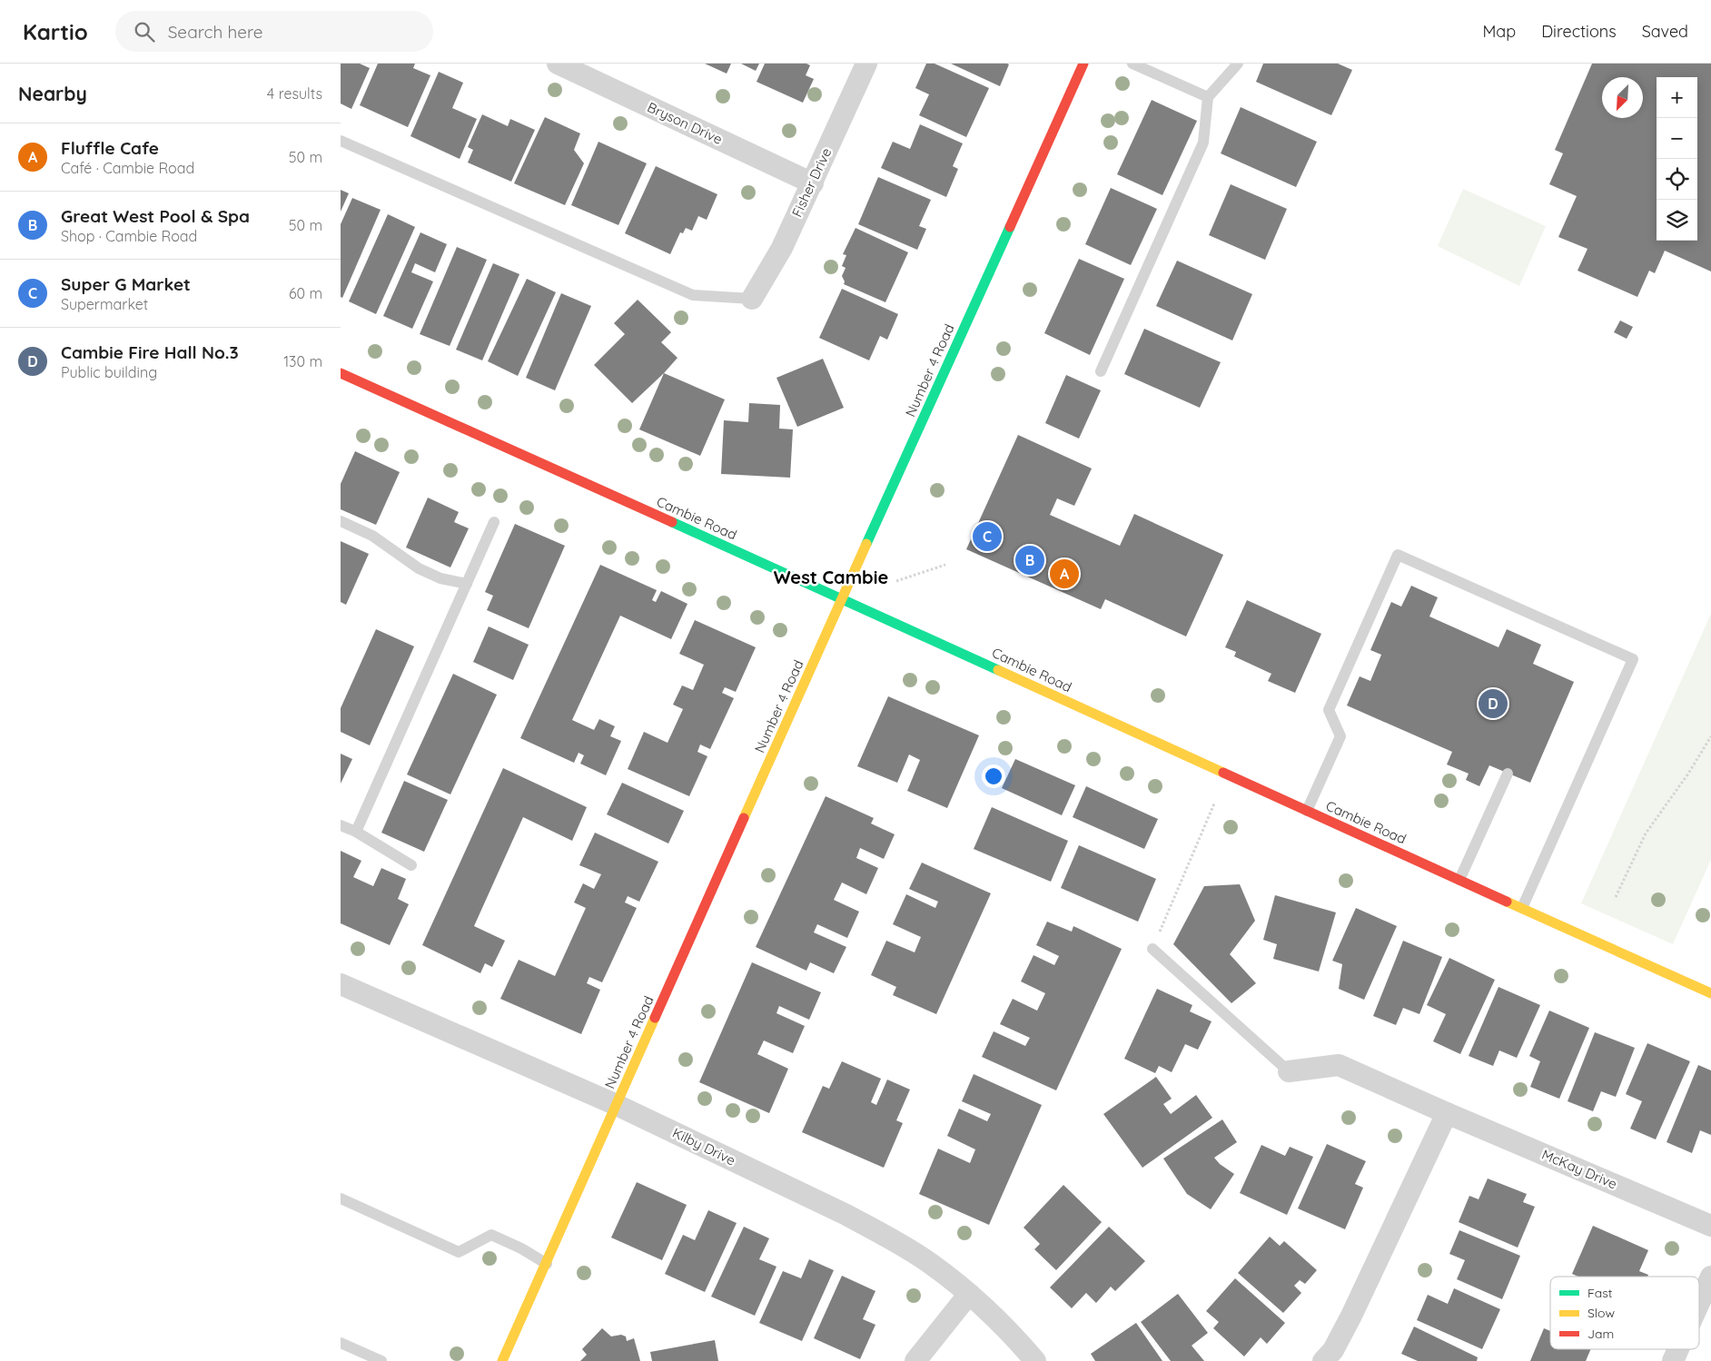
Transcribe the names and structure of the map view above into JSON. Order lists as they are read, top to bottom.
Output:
{
  "streets": {
    "main road": ["Number 4 Road", "Cambie Road"],
    "street": [
      "Bryson Drive",
      "Fisher Drive",
      "Kilby Drive",
      "McKay Drive"
    ]
  },
  "crossings": [
    ["Bryson Drive", "Fisher Drive"],
    ["Number 4 Road", "Cambie Road"],
    ["Number 4 Road", "Kilby Drive"]
  ],
  "districts": ["West Cambie"],
  "legend": ["Fast", "Slow", "Jam"],
  "north": "bottom left",
  "page": {
    "header": "Kartio",
    "search": "Search here",
    "nav": ["Map", "Directions", "Saved"],
    "heading": ["Nearby", "4 results"],
    "map_buttons": ["+", "−"],
    "list": [
      {
        "mark": "A",
        "name": "Fluffle Cafe",
        "note": "Café · Cambie Road",
        "value": "50 m"
      },
      {
        "mark": "B",
        "name": "Great West Pool & Spa",
        "note": "Shop · Cambie Road",
        "value": "50 m"
      },
      {
        "mark": "C",
        "name": "Super G Market",
        "note": "Supermarket",
        "value": "60 m"
      },
      {
        "mark": "D",
        "name": "Cambie Fire Hall No.3",
        "note": "Public building",
        "value": "130 m"
      }
    ],
    "pins": [
      "C",
      "B",
      "A",
      "D"
    ]
  }
}
